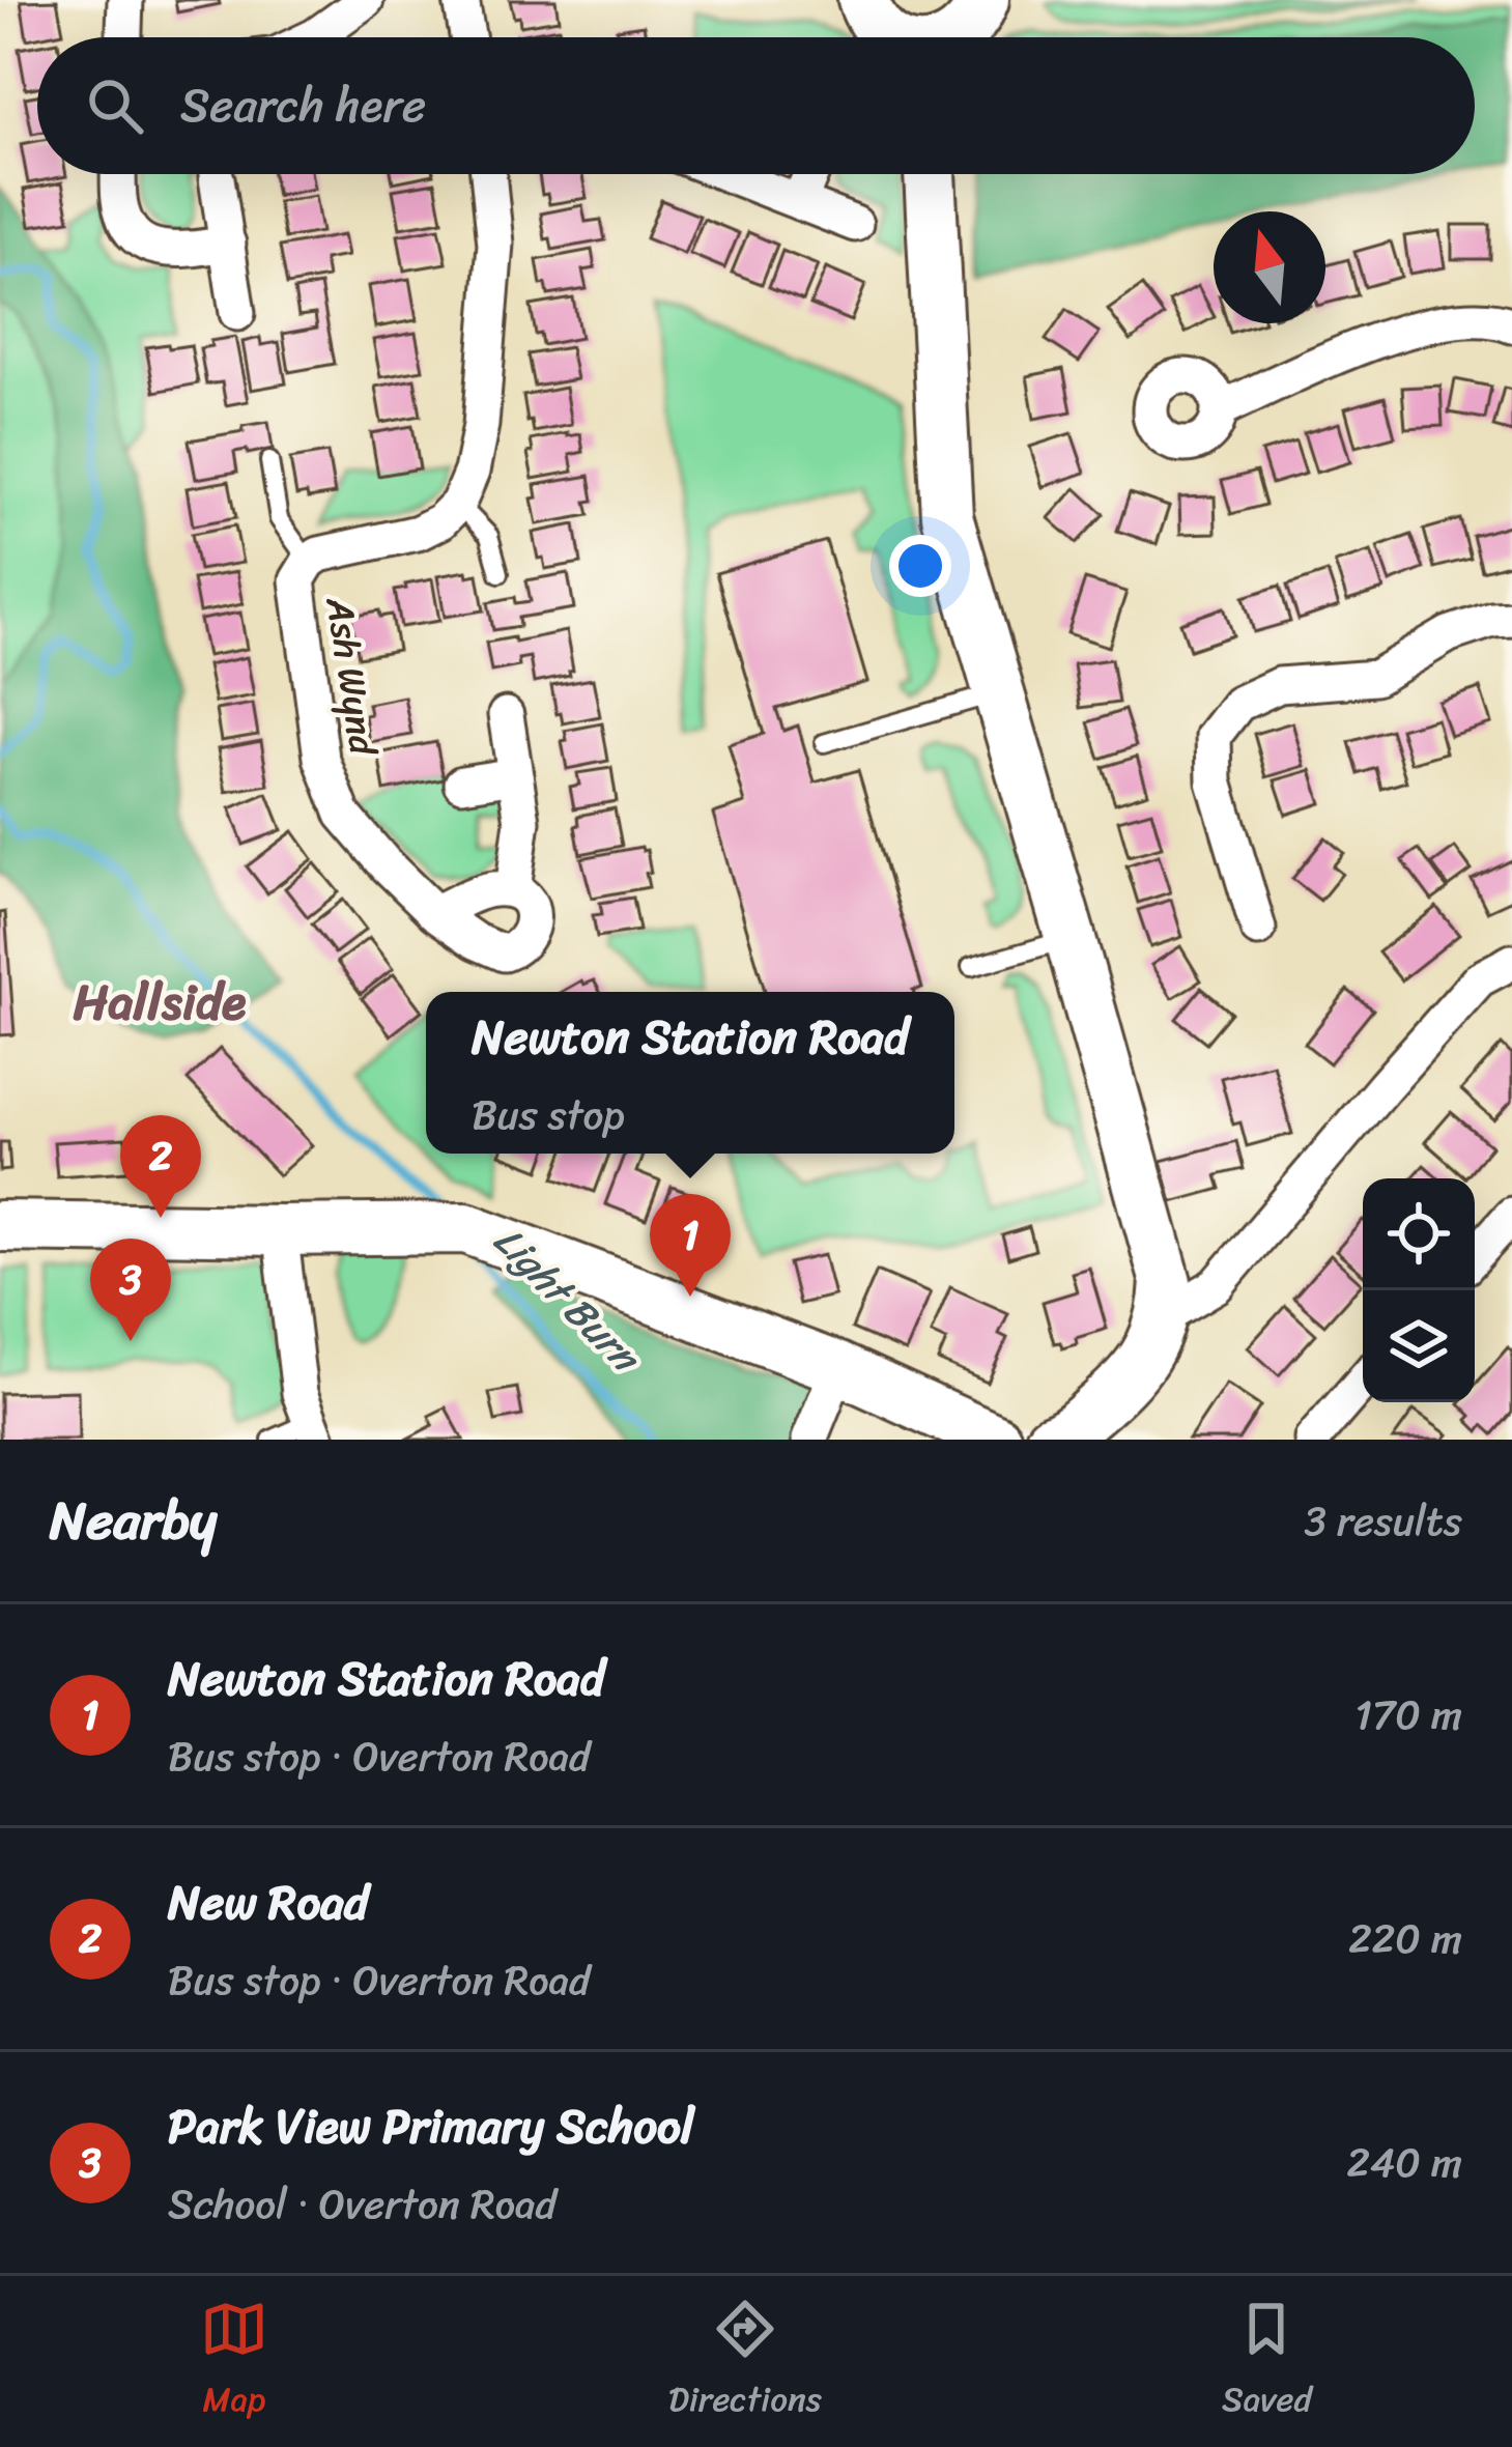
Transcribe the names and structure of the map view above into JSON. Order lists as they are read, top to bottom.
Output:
{
  "streets": {
    "street": ["Ash Wynd"]
  },
  "districts": ["Hallside"],
  "water": ["Light Burn"],
  "north": "top",
  "page": {
    "search": "Search here",
    "popup": ["Newton Station Road", "Bus stop"],
    "pins": ["2", "1", "3"],
    "heading": ["Nearby", "3 results"],
    "list": [
      {
        "mark": "1",
        "name": "Newton Station Road",
        "note": "Bus stop · Overton Road",
        "value": "170 m"
      },
      {
        "mark": "2",
        "name": "New Road",
        "note": "Bus stop · Overton Road",
        "value": "220 m"
      },
      {
        "mark": "3",
        "name": "Park View Primary School",
        "note": "School · Overton Road",
        "value": "240 m"
      }
    ],
    "nav": ["Map", "Directions", "Saved"]
  }
}
